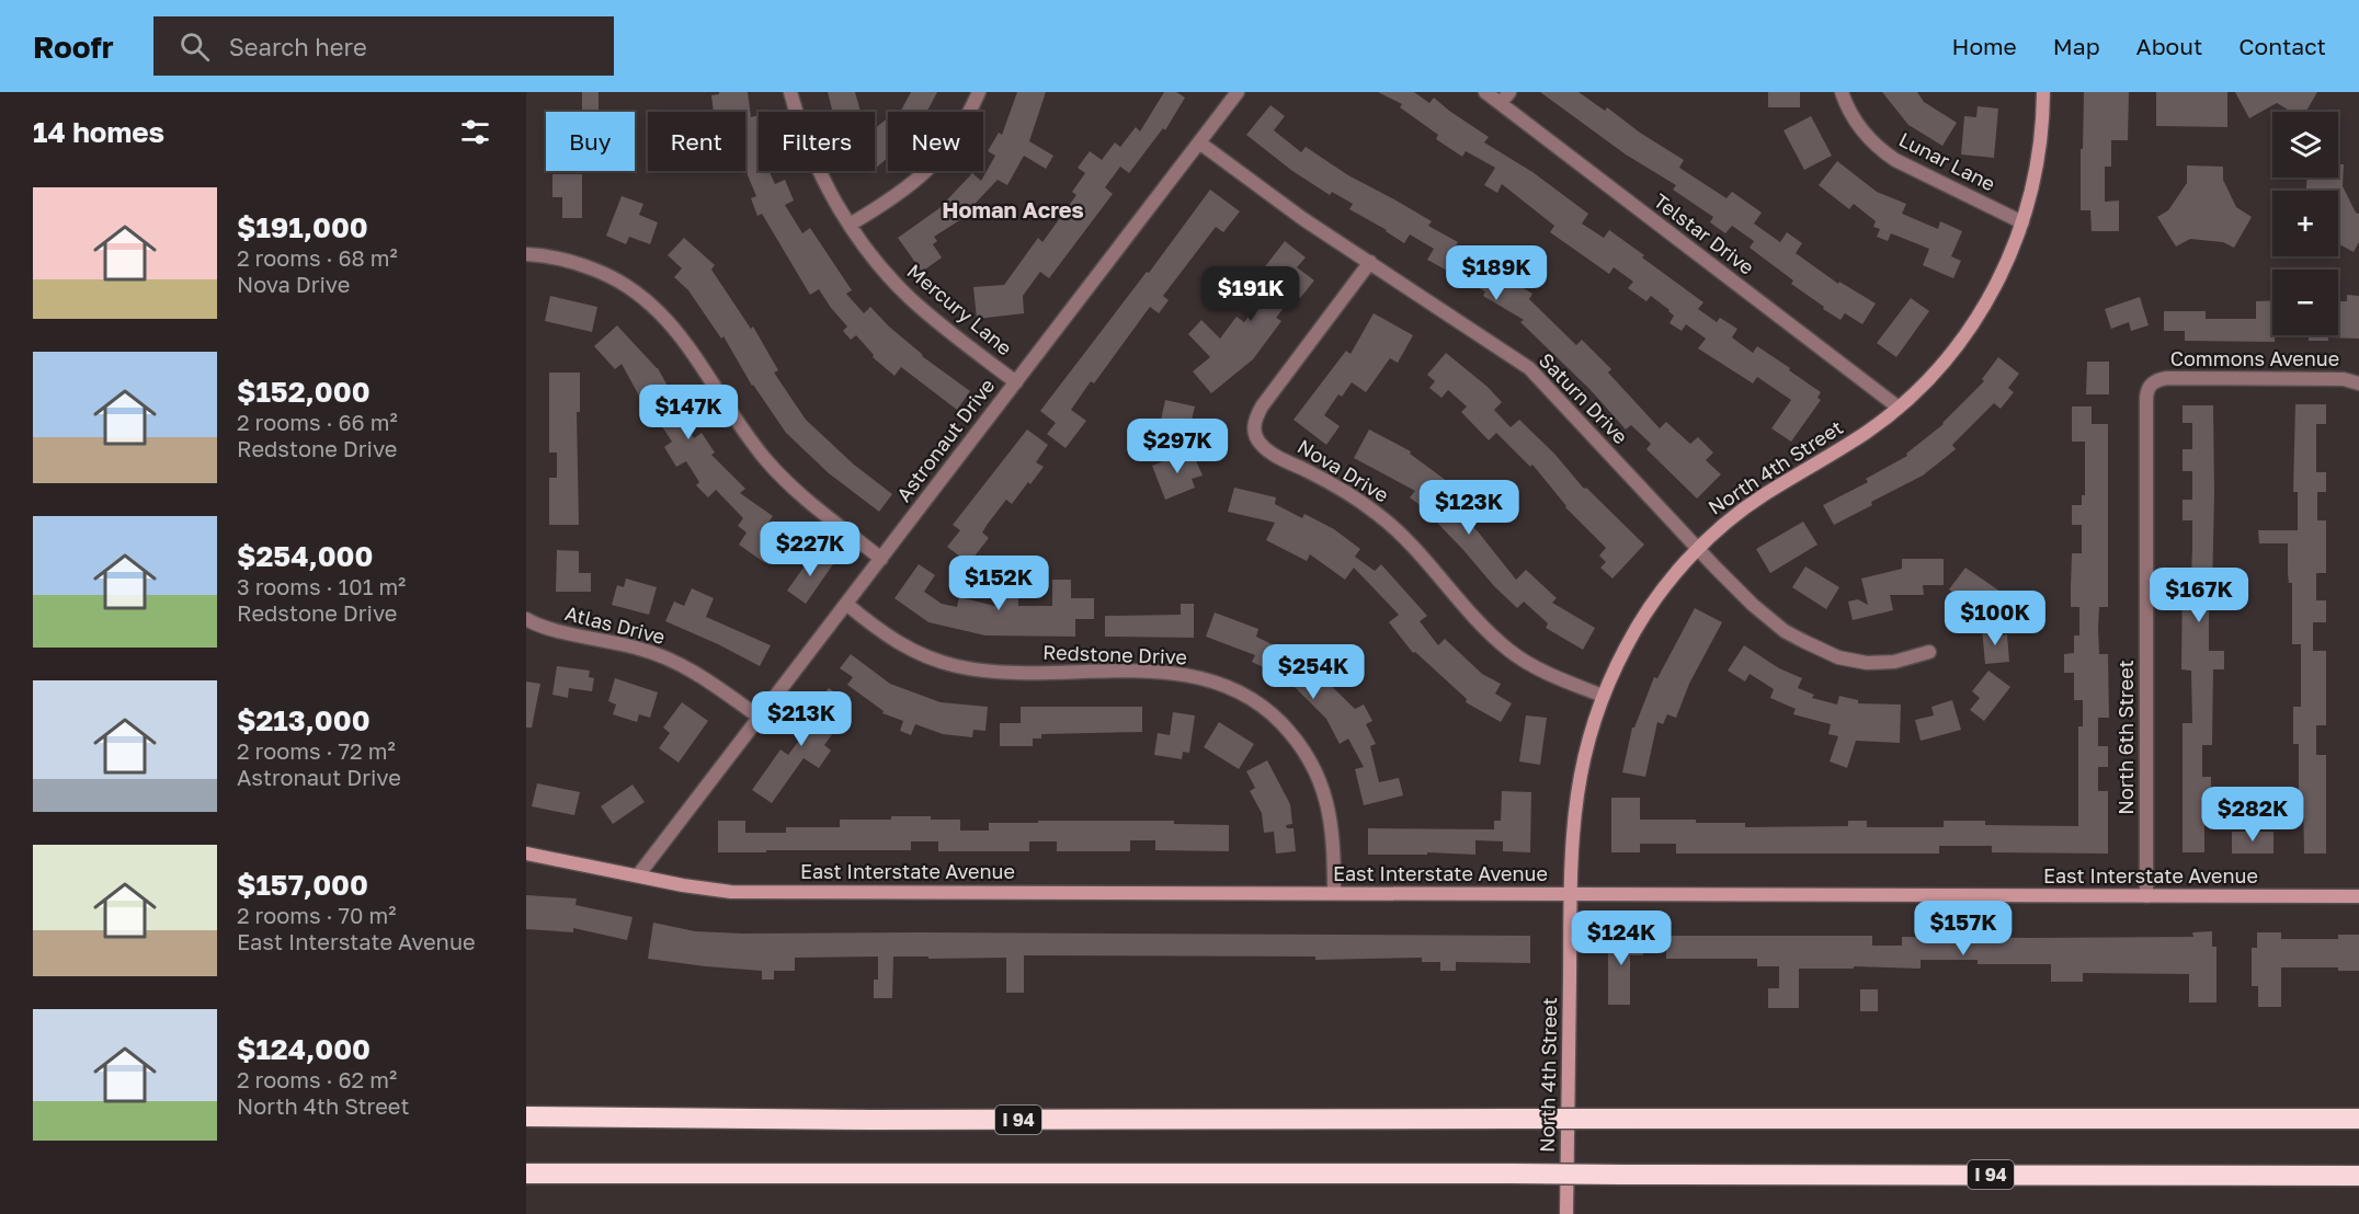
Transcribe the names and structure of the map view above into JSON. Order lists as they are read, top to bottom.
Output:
{
  "streets": {
    "highway": ["I 94"],
    "street": [
      "Lunar Lane",
      "Telstar Drive",
      "Mercury Lane",
      "Commons Avenue",
      "Saturn Drive",
      "Astronaut Drive",
      "North 4th Street",
      "Nova Drive",
      "Atlas Drive",
      "Redstone Drive",
      "North 6th Street",
      "East Interstate Avenue"
    ]
  },
  "crossings": [
    ["Lunar Lane", "North 4th Street"],
    ["Telstar Drive", "North 4th Street"],
    ["Mercury Lane", "Astronaut Drive"],
    ["Commons Avenue", "North 6th Street"],
    ["Saturn Drive", "Astronaut Drive"],
    ["Saturn Drive", "North 4th Street"],
    ["Saturn Drive", "Nova Drive"],
    ["Astronaut Drive", "Atlas Drive"],
    ["Astronaut Drive", "Redstone Drive"],
    ["Astronaut Drive", "East Interstate Avenue"],
    ["North 4th Street", "Nova Drive"],
    ["North 4th Street", "East Interstate Avenue"],
    ["Redstone Drive", "East Interstate Avenue"],
    ["North 6th Street", "East Interstate Avenue"]
  ],
  "districts": ["Homan Acres"],
  "page": {
    "header": "Roofr",
    "search": "Search here",
    "nav": [
      "Home",
      "Map",
      "About",
      "Contact"
    ],
    "heading": "14 homes",
    "map_buttons": ["+", "−"],
    "chip": [
      "Buy",
      "Rent",
      "Filters",
      "New"
    ],
    "list": [
      {
        "name": "$191,000",
        "note": "2 rooms · 68 m² · Nova Drive"
      },
      {
        "name": "$152,000",
        "note": "2 rooms · 66 m² · Redstone Drive"
      },
      {
        "name": "$254,000",
        "note": "3 rooms · 101 m² · Redstone Drive"
      },
      {
        "name": "$213,000",
        "note": "2 rooms · 72 m² · Astronaut Drive"
      },
      {
        "name": "$157,000",
        "note": "2 rooms · 70 m² · East Interstate Avenue"
      },
      {
        "name": "$124,000",
        "note": "2 rooms · 62 m² · North 4th Street"
      }
    ],
    "price": [
      "$189K",
      "$191K",
      "$147K",
      "$297K",
      "$123K",
      "$227K",
      "$152K",
      "$167K",
      "$100K",
      "$254K",
      "$213K",
      "$282K",
      "$157K",
      "$124K"
    ]
  }
}
